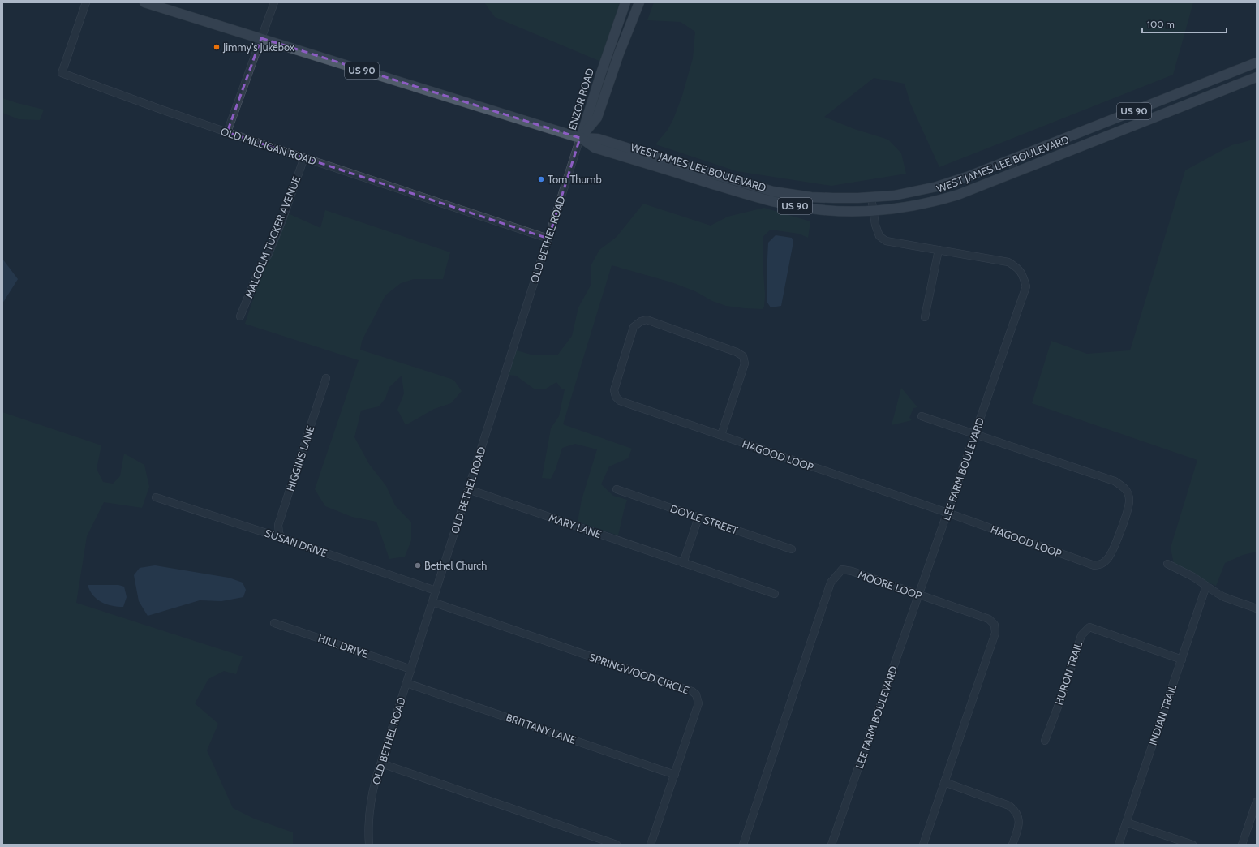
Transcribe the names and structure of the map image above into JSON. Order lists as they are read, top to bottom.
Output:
{
  "streets": {
    "main road": ["US 90", "ENZOR ROAD", "WEST JAMES LEE BOULEVARD"],
    "street": [
      "OLD MILLIGAN ROAD",
      "MALCOLM TUCKER AVENUE",
      "OLD BETHEL ROAD",
      "HAGOOD LOOP",
      "HIGGINS LANE",
      "LEE FARM BOULEVARD",
      "DOYLE STREET",
      "MARY LANE",
      "SUSAN DRIVE",
      "MOORE LOOP",
      "HILL DRIVE",
      "SPRINGWOOD CIRCLE",
      "HURON TRAIL",
      "INDIAN TRAIL",
      "BRITTANY LANE"
    ]
  },
  "crossings": [
    ["ENZOR ROAD", "WEST JAMES LEE BOULEVARD"],
    ["ENZOR ROAD", "OLD BETHEL ROAD"],
    ["OLD MILLIGAN ROAD", "MALCOLM TUCKER AVENUE"],
    ["OLD MILLIGAN ROAD", "OLD BETHEL ROAD"],
    ["WEST JAMES LEE BOULEVARD", "OLD BETHEL ROAD"],
    ["WEST JAMES LEE BOULEVARD", "LEE FARM BOULEVARD"],
    ["OLD BETHEL ROAD", "MARY LANE"],
    ["OLD BETHEL ROAD", "SUSAN DRIVE"],
    ["OLD BETHEL ROAD", "HILL DRIVE"],
    ["OLD BETHEL ROAD", "SPRINGWOOD CIRCLE"],
    ["OLD BETHEL ROAD", "BRITTANY LANE"],
    ["HAGOOD LOOP", "LEE FARM BOULEVARD"],
    ["HIGGINS LANE", "SUSAN DRIVE"],
    ["LEE FARM BOULEVARD", "MOORE LOOP"],
    ["SPRINGWOOD CIRCLE", "BRITTANY LANE"],
    ["HURON TRAIL", "INDIAN TRAIL"]
  ],
  "places": ["Jimmy's Jukebox", "Tom Thumb", "Bethel Church"],
  "scale_bar": "100 m"
}
